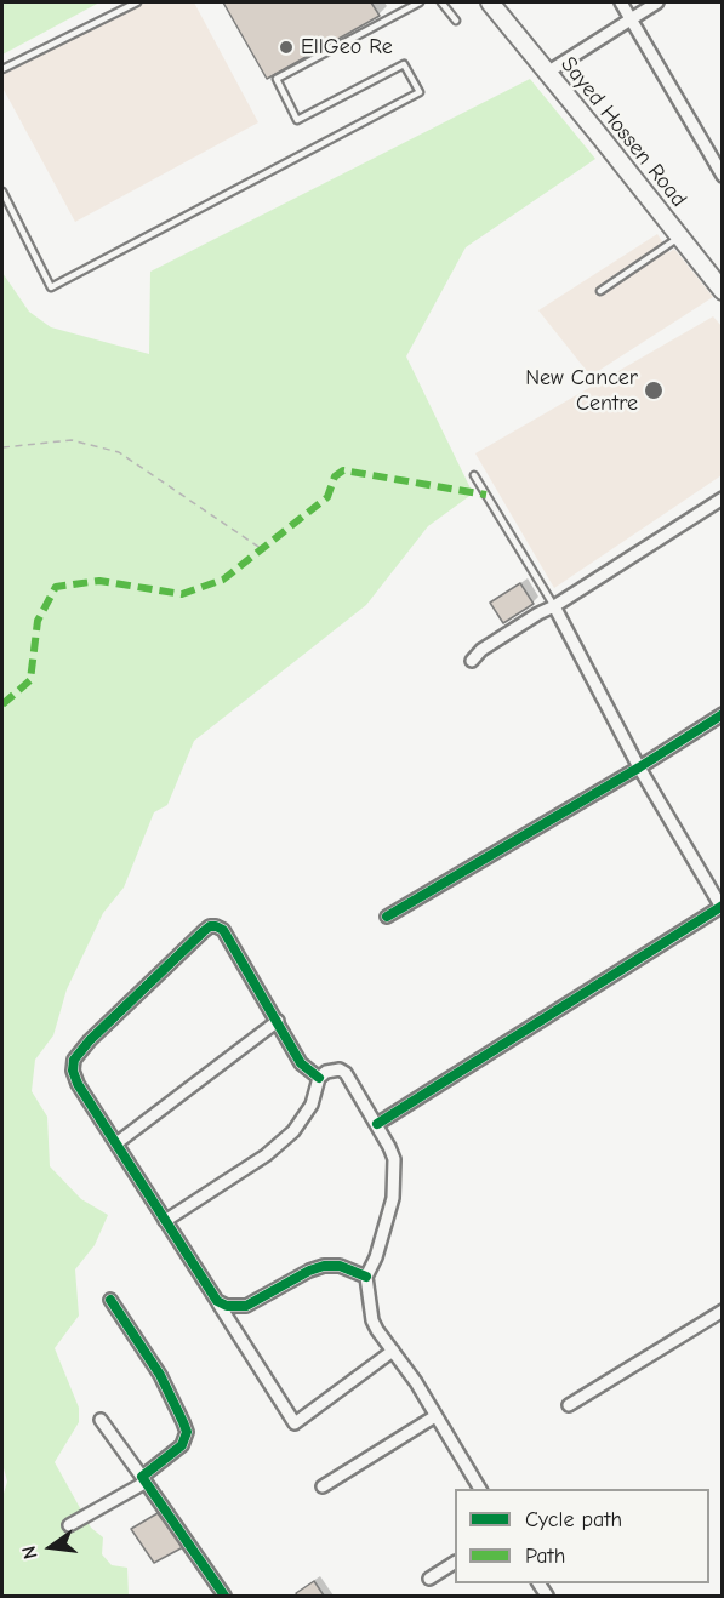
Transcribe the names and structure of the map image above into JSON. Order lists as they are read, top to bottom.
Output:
{
  "streets": {
    "main road": ["Sayed Hossen Road"]
  },
  "places": ["EllGeo Re", "New Cancer Centre"],
  "legend": ["Cycle path", "Path"],
  "north": "left"
}
